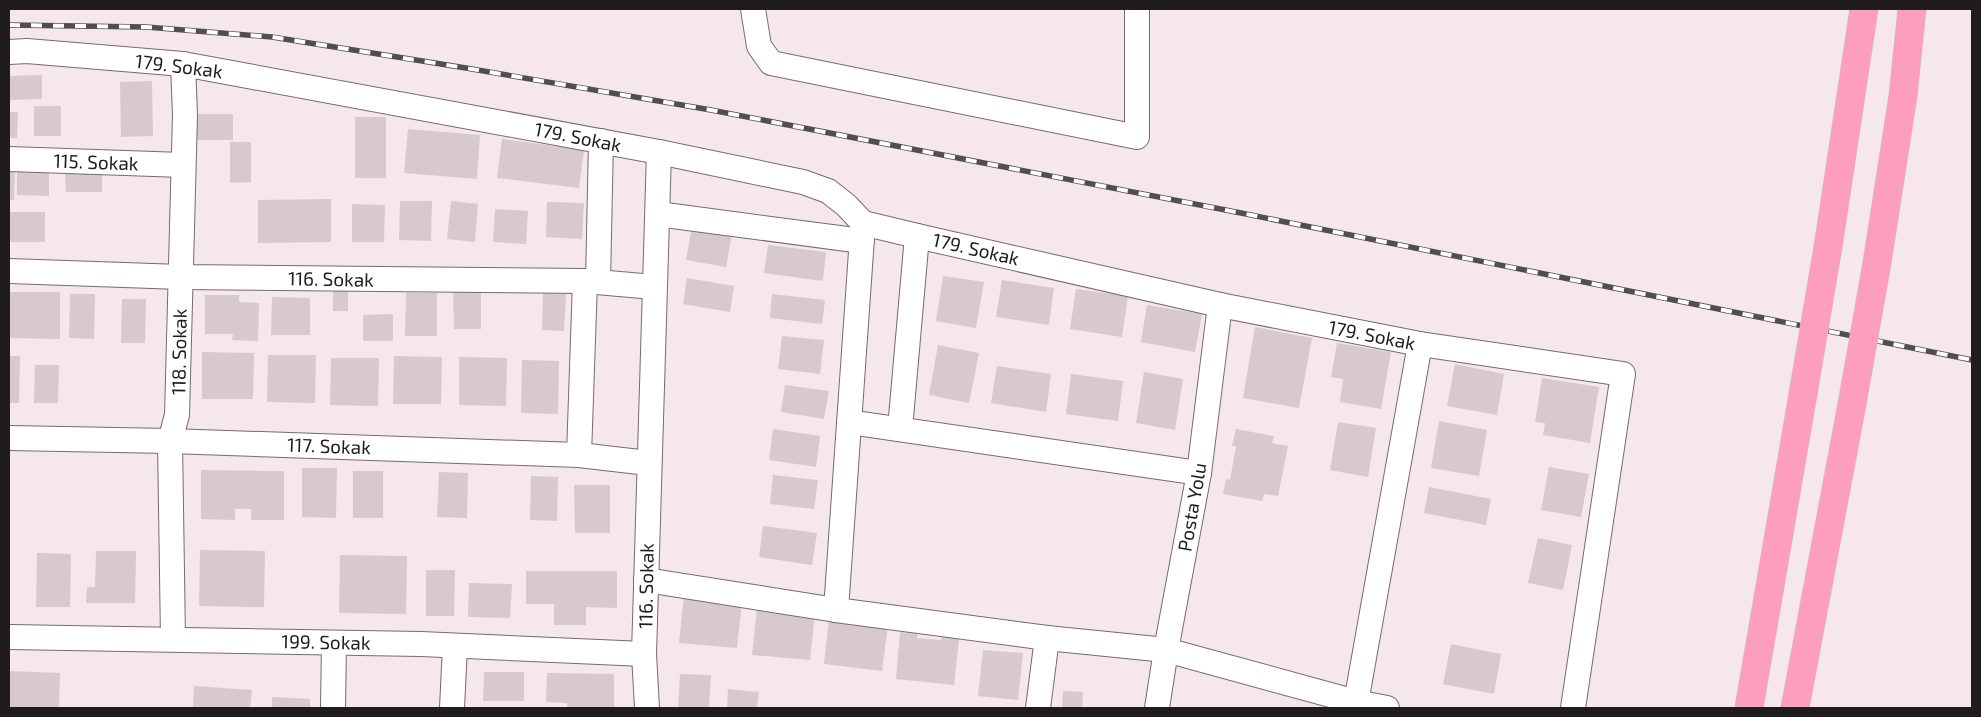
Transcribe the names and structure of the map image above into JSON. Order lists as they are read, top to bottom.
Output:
{
  "streets": {
    "street": [
      "179. Sokak",
      "115. Sokak",
      "116. Sokak",
      "118. Sokak",
      "117. Sokak",
      "Posta Yolu",
      "199. Sokak"
    ]
  },
  "crossings": [
    ["179. Sokak", "116. Sokak"],
    ["179. Sokak", "118. Sokak"],
    ["179. Sokak", "Posta Yolu"],
    ["115. Sokak", "118. Sokak"],
    ["116. Sokak", "118. Sokak"],
    ["116. Sokak", "117. Sokak"],
    ["116. Sokak", "199. Sokak"],
    ["118. Sokak", "117. Sokak"],
    ["118. Sokak", "199. Sokak"]
  ]
}
